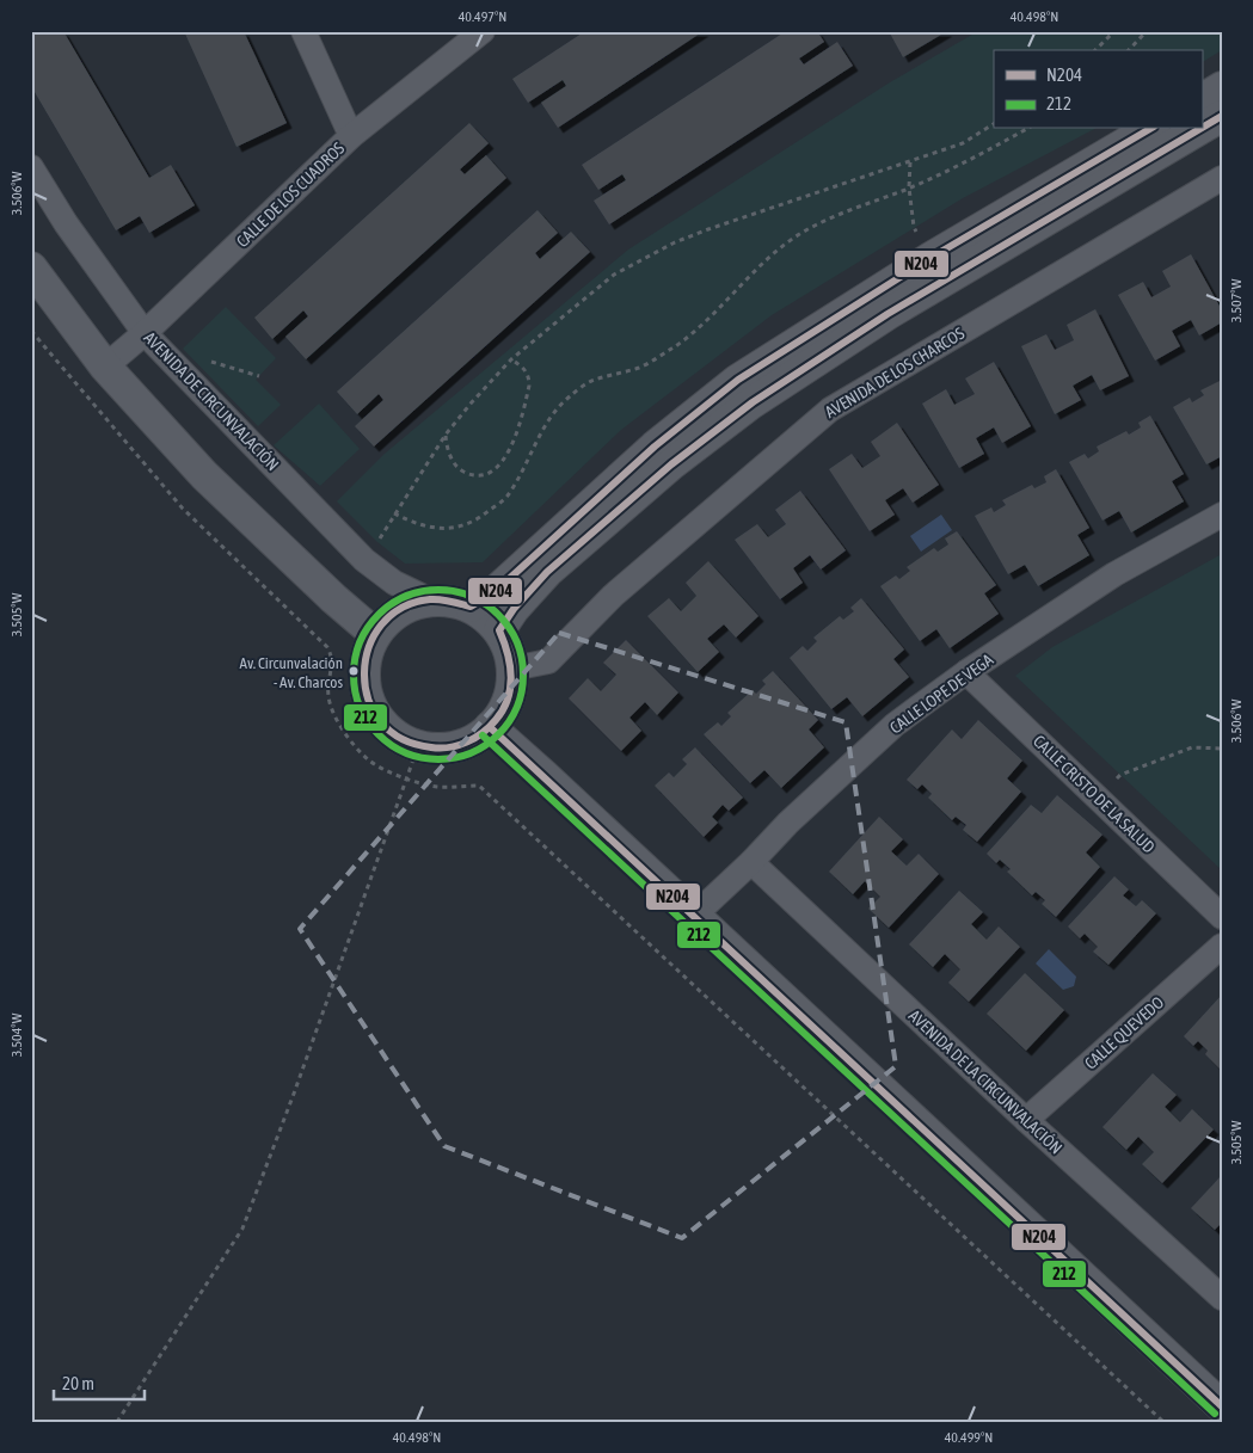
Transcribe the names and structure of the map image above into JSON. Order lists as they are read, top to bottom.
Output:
{
  "streets": {
    "street": [
      "CALLE DE LOS CUADROS",
      "AVENIDA DE LOS CHARCOS",
      "AVENIDA DE CIRCUNVALACIÓN",
      "CALLE LOPE DE VEGA",
      "CALLE CRISTO DE LA SALUD",
      "CALLE QUEVEDO",
      "AVENIDA DE LA CIRCUNVALACIÓN"
    ]
  },
  "crossings": [
    ["CALLE DE LOS CUADROS", "AVENIDA DE CIRCUNVALACIÓN"],
    ["AVENIDA DE LOS CHARCOS", "AVENIDA DE CIRCUNVALACIÓN"],
    ["CALLE LOPE DE VEGA", "CALLE CRISTO DE LA SALUD"],
    ["CALLE LOPE DE VEGA", "AVENIDA DE LA CIRCUNVALACIÓN"],
    ["CALLE QUEVEDO", "AVENIDA DE LA CIRCUNVALACIÓN"]
  ],
  "places": ["Av. Circunvalación - Av. Charcos"],
  "lines": ["transit line N204", "transit line 212"],
  "legend": ["N204", "212"],
  "scale_bar": "20 m",
  "coordinates": [
    "40.497°N",
    "40.498°N",
    "3.506°W",
    "3.507°W",
    "3.505°W",
    "3.504°W",
    "40.499°N"
  ]
}
